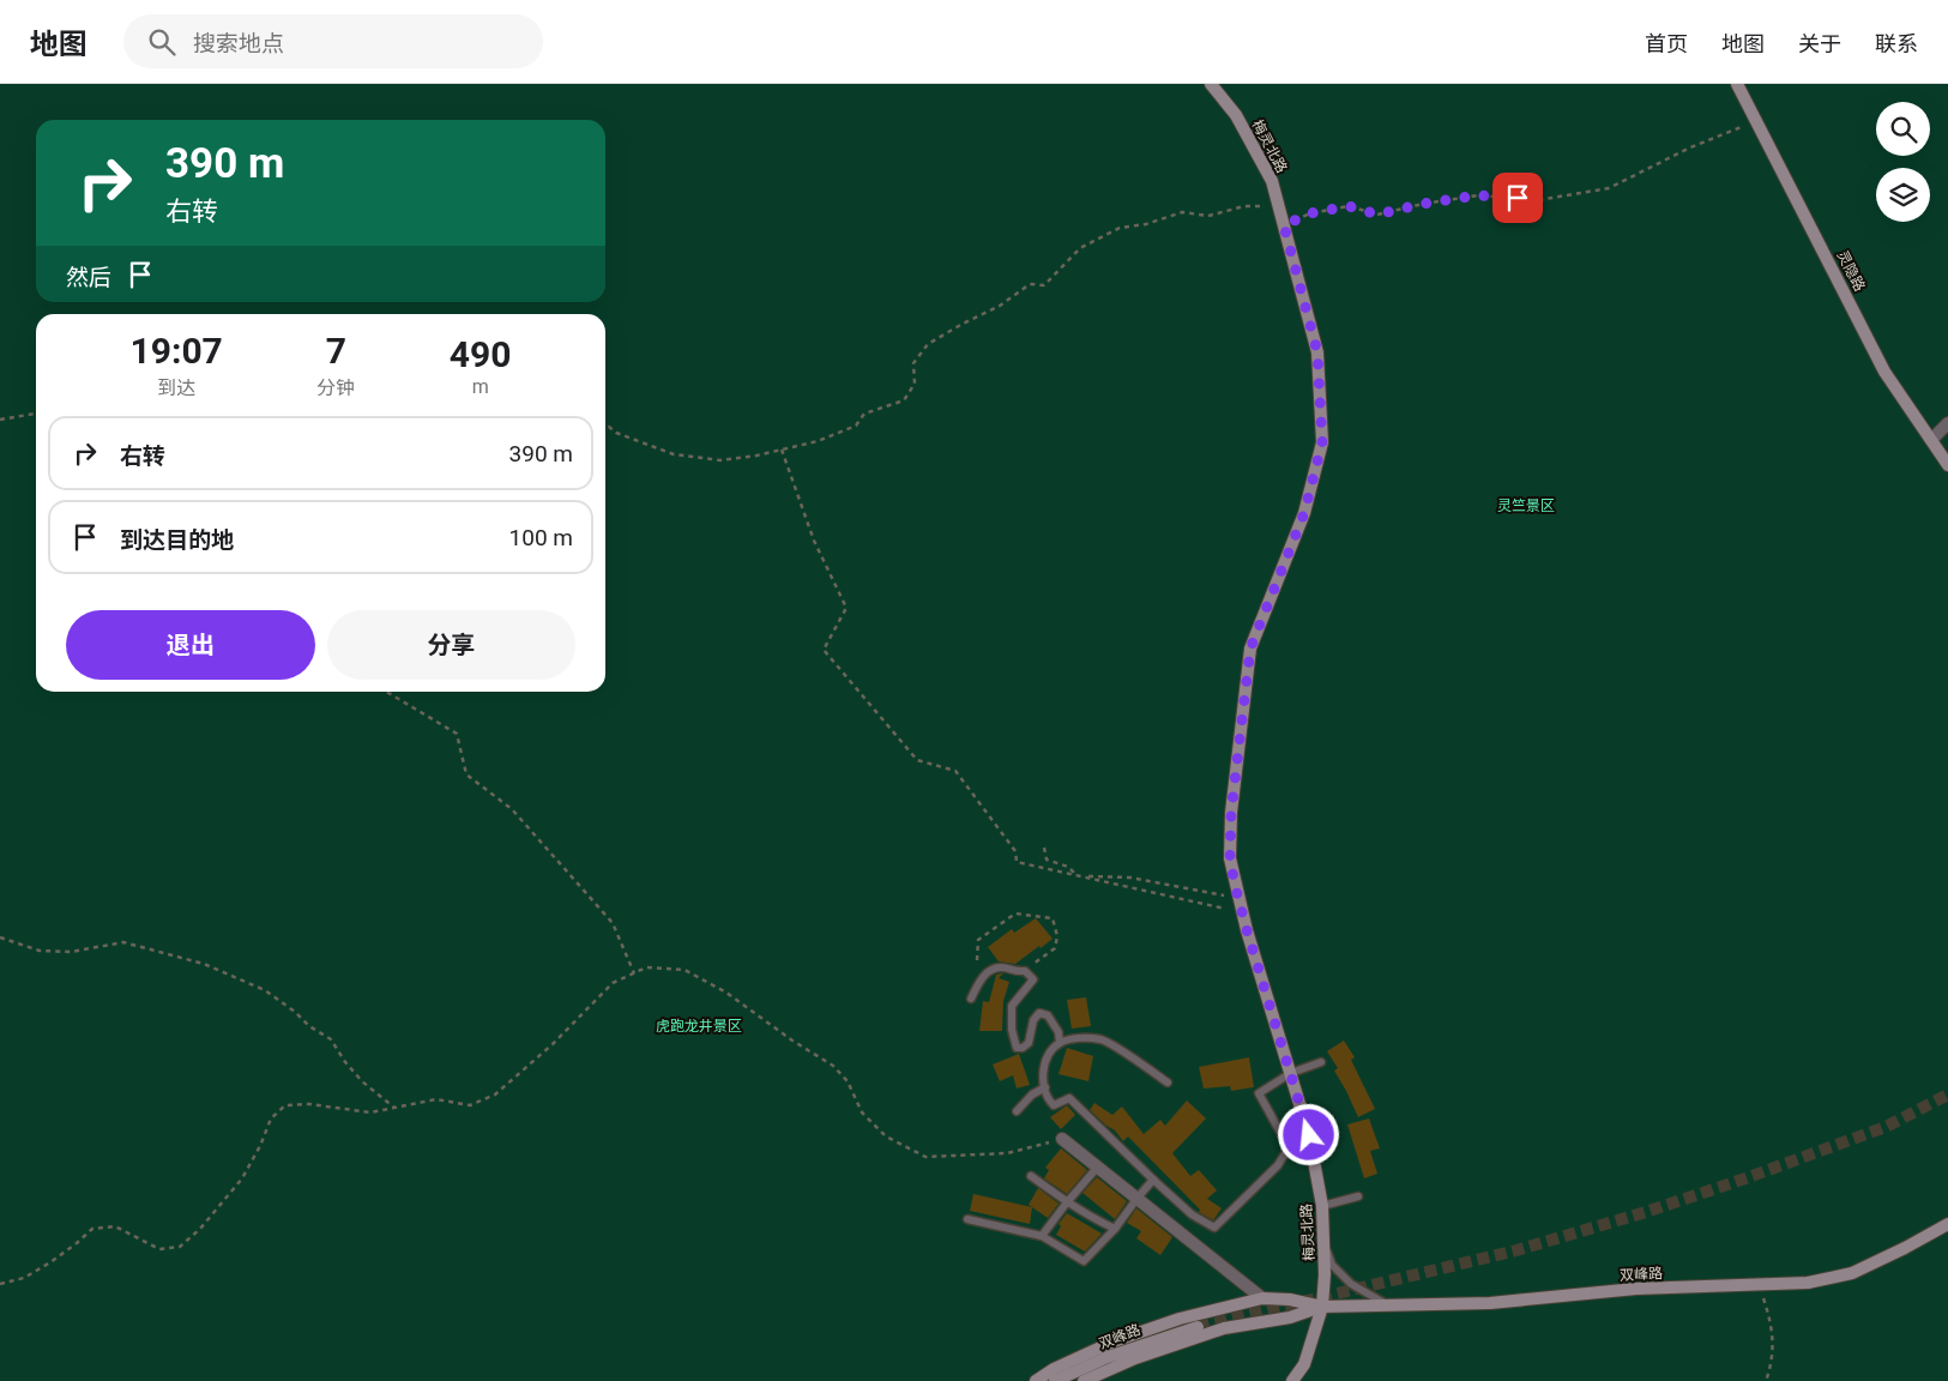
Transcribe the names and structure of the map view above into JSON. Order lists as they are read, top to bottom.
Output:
{
  "streets": {
    "main road": ["梅灵北路", "灵隐路", "双峰路"]
  },
  "crossings": [
    ["梅灵北路", "双峰路"]
  ],
  "parks": ["灵竺景区", "虎跑龙井景区"],
  "page": {
    "header": "地图",
    "search": "搜索地点",
    "nav": [
      "首页",
      "地图",
      "关于",
      "联系"
    ],
    "turn": ["390 m", "右转"],
    "then": "然后",
    "eta": [
      "19:07",
      "到达",
      "7",
      "分钟",
      "490",
      "m"
    ],
    "list": [
      {
        "name": "右转",
        "value": "390 m"
      },
      {
        "name": "到达目的地",
        "value": "100 m"
      }
    ],
    "buttons": ["退出", "分享"]
  }
}
